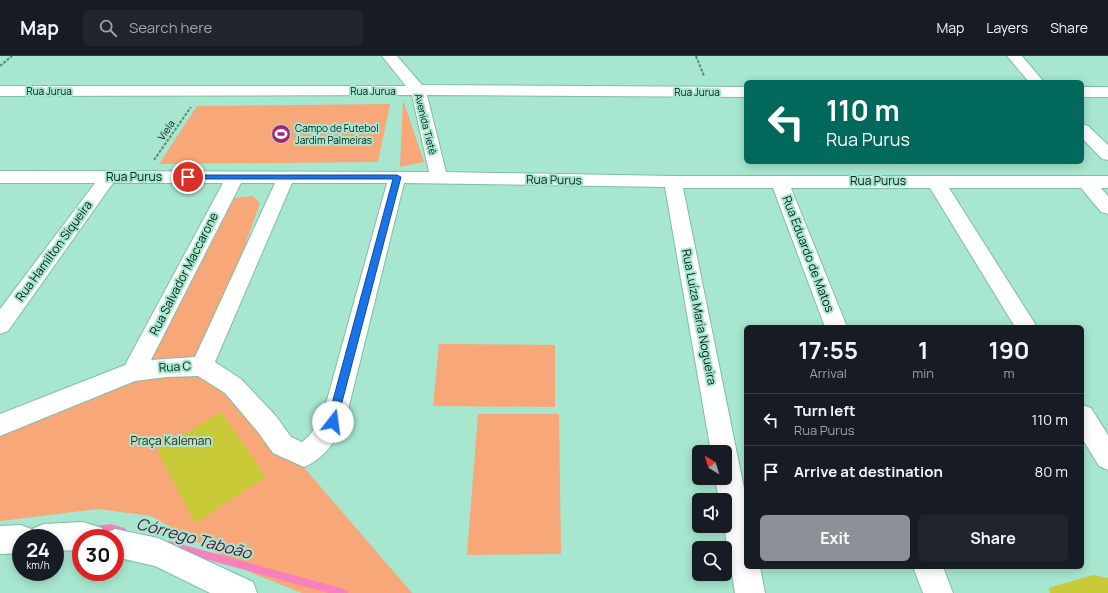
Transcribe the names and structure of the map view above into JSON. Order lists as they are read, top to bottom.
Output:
{
  "streets": {
    "street": [
      "Rua Jurua",
      "Avenida Tietê",
      "Rua Purus",
      "Rua Hamilton Siqueira",
      "Rua Eduardo de Matos",
      "Rua Salvador Maccarone",
      "Rua Luíza Maria Nogueira",
      "Rua C"
    ],
    "path": ["Viela"]
  },
  "crossings": [
    ["Rua Jurua", "Avenida Tietê"],
    ["Rua Jurua", "Viela"],
    ["Avenida Tietê", "Rua Purus"],
    ["Viela", "Rua Purus"],
    ["Rua Purus", "Rua Hamilton Siqueira"],
    ["Rua Purus", "Rua Eduardo de Matos"],
    ["Rua Purus", "Rua Salvador Maccarone"],
    ["Rua Purus", "Rua Luíza Maria Nogueira"],
    ["Rua Purus", "Rua C"],
    ["Rua Salvador Maccarone", "Rua C"]
  ],
  "water": ["Córrego Taboão"],
  "parks": ["Praça Kaleman"],
  "places": {
    "sports": ["Campo de Futebol Jardim Palmeiras"]
  },
  "north": "top left",
  "page": {
    "header": "Map",
    "search": "Search here",
    "nav": ["Map", "Layers", "Share"],
    "turn": ["110 m", "Rua Purus"],
    "eta": [
      "17:55",
      "Arrival",
      "1",
      "min",
      "190",
      "m"
    ],
    "list": [
      {
        "name": "Turn left",
        "note": "Rua Purus",
        "value": "110 m"
      },
      {
        "name": "Arrive at destination",
        "value": "80 m"
      }
    ],
    "buttons": ["Exit", "Share"],
    "speed": "24 km/h",
    "limit": "30"
  }
}
